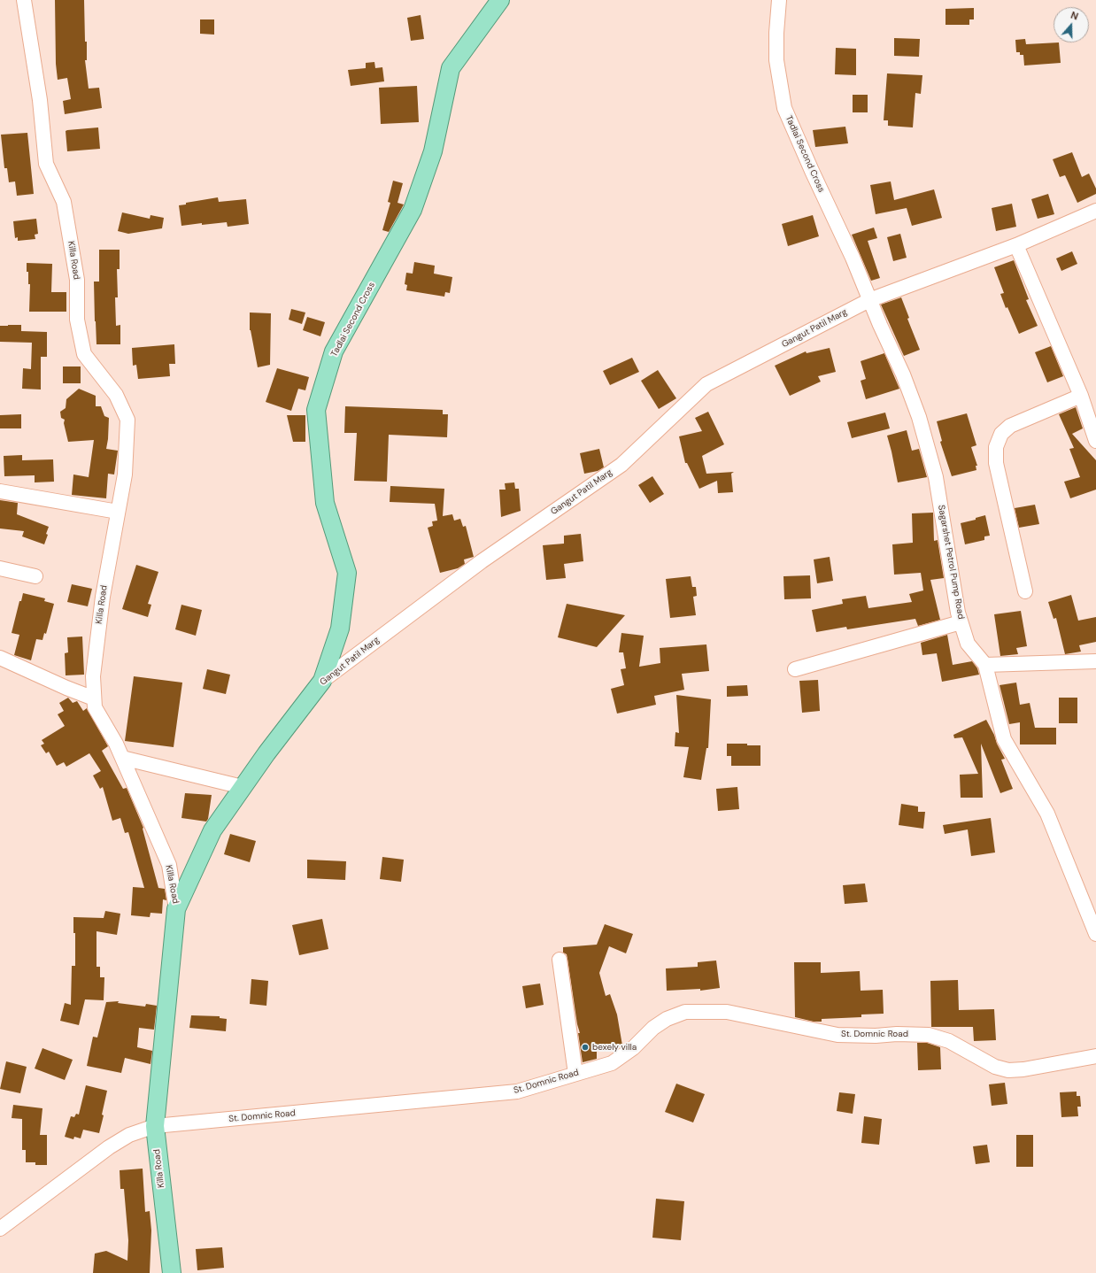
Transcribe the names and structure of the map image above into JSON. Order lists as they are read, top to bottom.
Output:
{
  "streets": {
    "main road": ["Tadlai Second Cross", "Killa Road", "Gangut Patil Marg"],
    "street": ["Sagarshet Petrol Pump Road", "St. Domnic Road"]
  },
  "crossings": [
    ["Tadlai Second Cross", "Gangut Patil Marg"],
    ["Tadlai Second Cross", "Sagarshet Petrol Pump Road"],
    ["Killa Road", "Gangut Patil Marg"],
    ["Killa Road", "St. Domnic Road"],
    ["Gangut Patil Marg", "Sagarshet Petrol Pump Road"]
  ],
  "places": ["bexely villa"],
  "north": "top"
}
